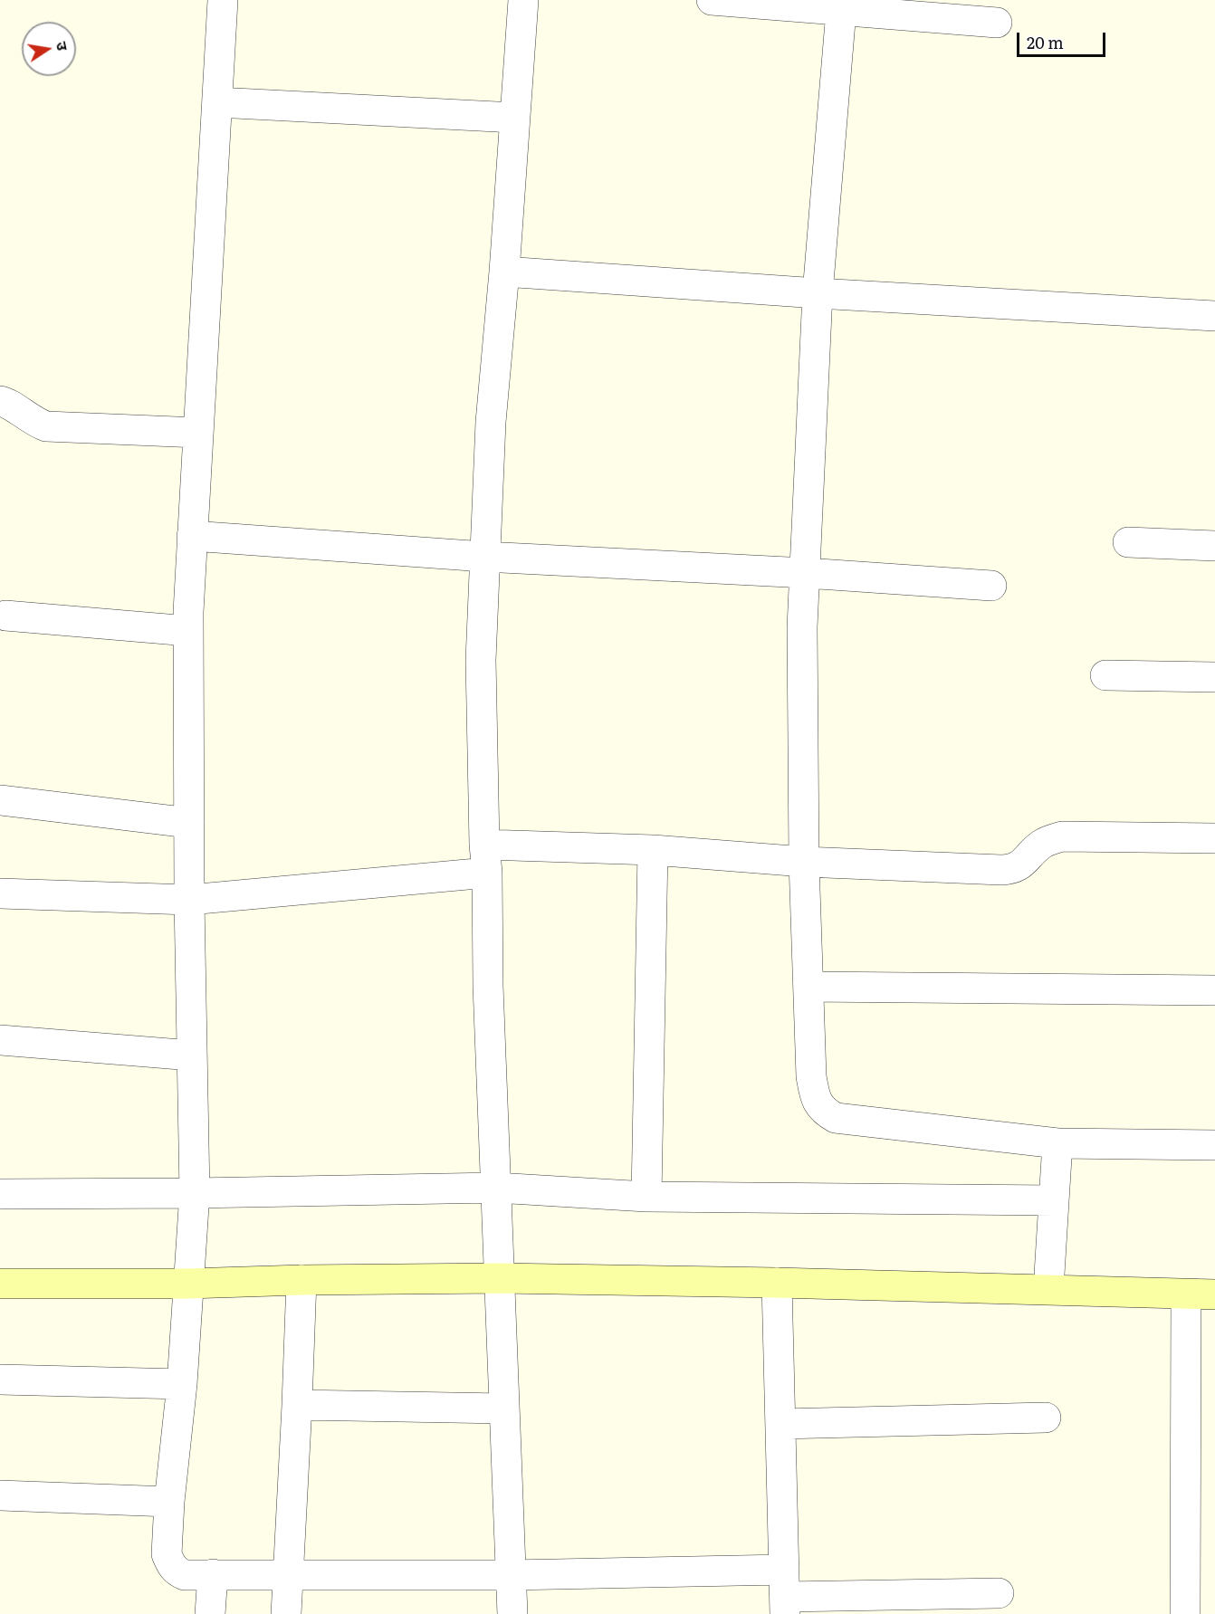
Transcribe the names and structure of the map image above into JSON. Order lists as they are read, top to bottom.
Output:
{
  "scale_bar": "20 m",
  "north": "right"
}
